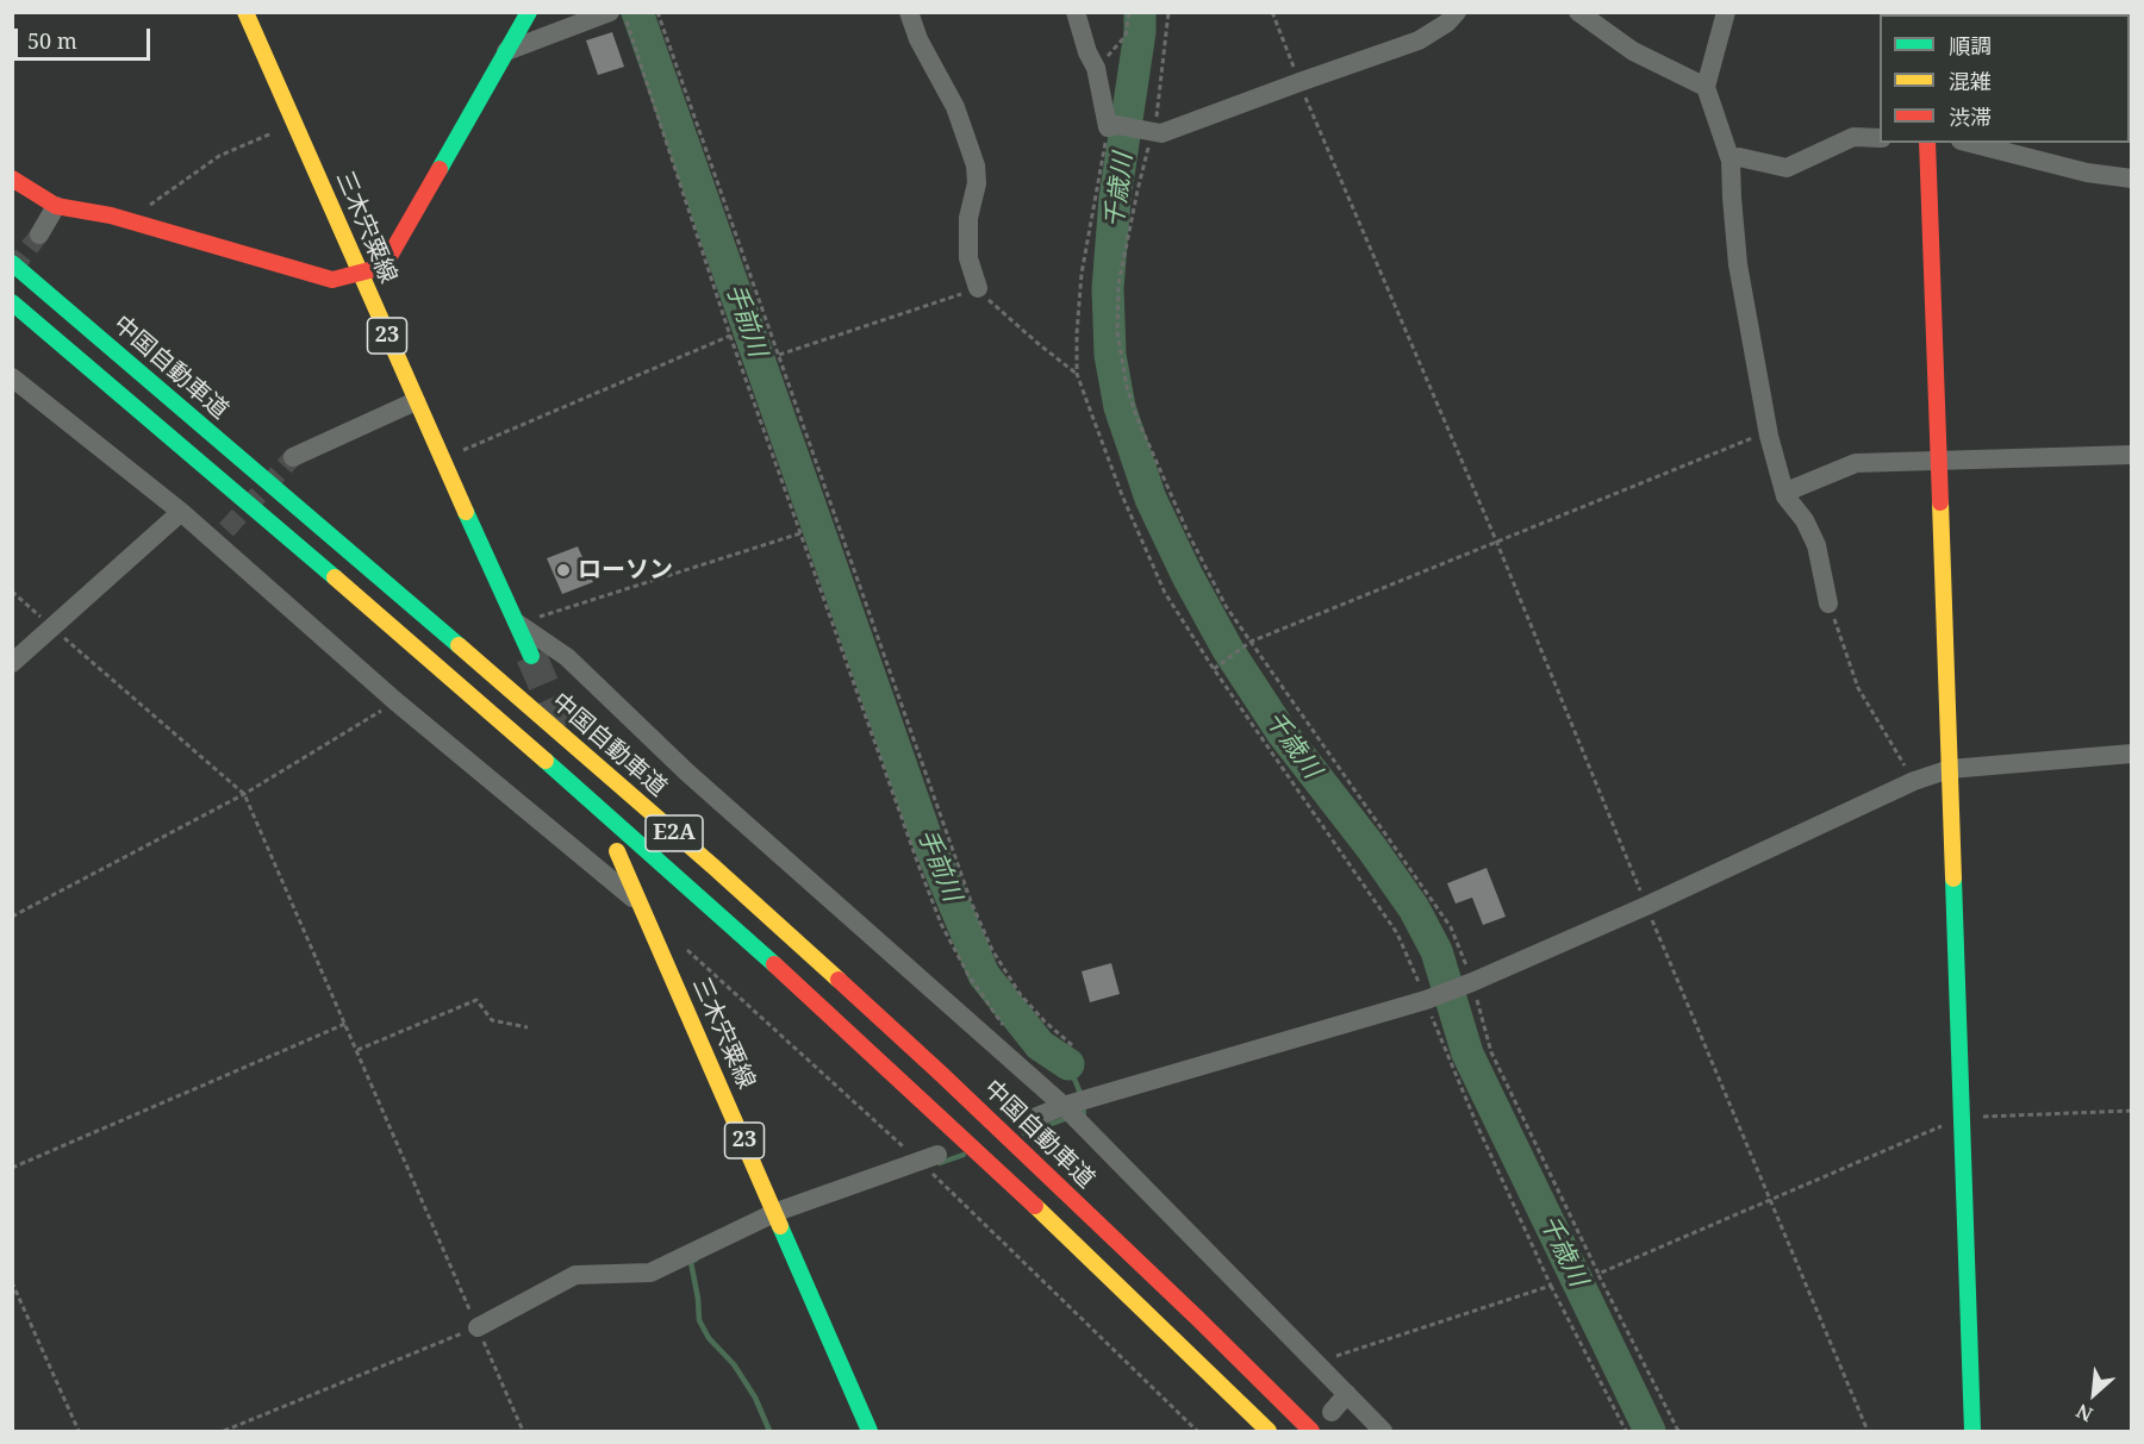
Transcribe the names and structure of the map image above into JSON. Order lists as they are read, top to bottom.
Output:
{
  "streets": {
    "main road": [
      "三木宍粟線",
      "23",
      "中国自動車道",
      "E2A"
    ]
  },
  "water": ["千歳川", "手前川"],
  "places": ["ローソン"],
  "legend": ["順調", "混雑", "渋滞"],
  "scale_bar": "50 m",
  "north": "bottom left"
}
